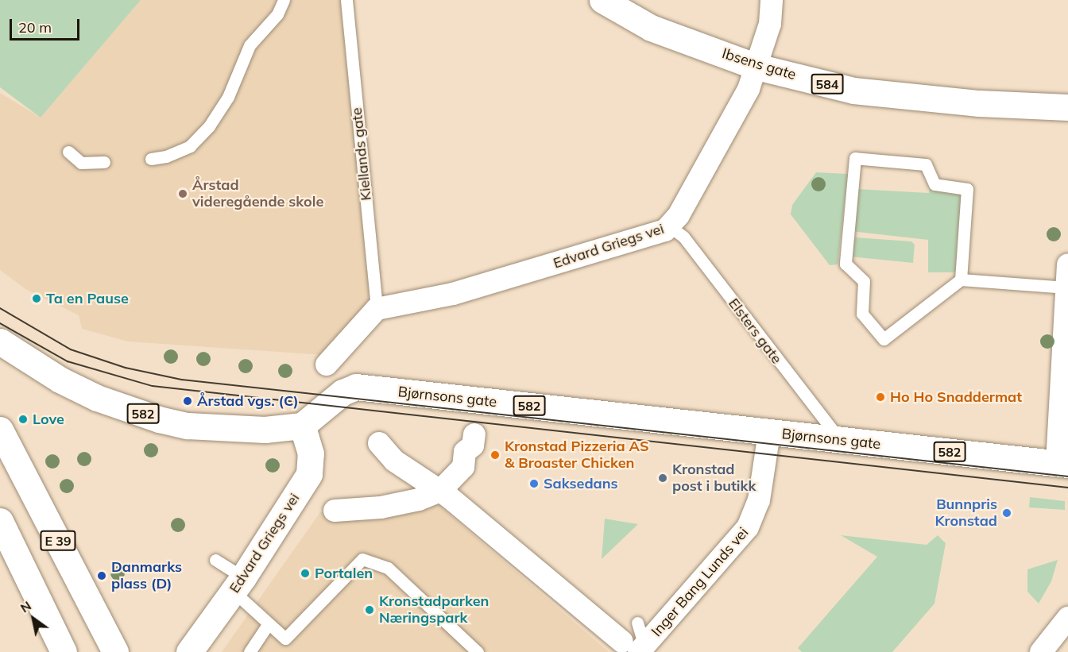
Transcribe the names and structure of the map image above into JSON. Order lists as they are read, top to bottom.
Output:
{
  "streets": {
    "main road": [
      "Ibsens gate",
      "584",
      "Edvard Griegs vei",
      "Bjørnsons gate",
      "582",
      "E 39"
    ],
    "street": ["Inger Bang Lunds vei"],
    "lane": ["Kiellands gate", "Elsters gate"]
  },
  "crossings": [
    ["Ibsens gate", "Edvard Griegs vei"],
    ["Kiellands gate", "Edvard Griegs vei"],
    ["Edvard Griegs vei", "Elsters gate"],
    ["Edvard Griegs vei", "Bjørnsons gate"],
    ["Edvard Griegs vei", "582"],
    ["Elsters gate", "Bjørnsons gate"],
    ["Bjørnsons gate", "582"],
    ["Bjørnsons gate", "Inger Bang Lunds vei"]
  ],
  "places": [
    "Årstad videregående skole",
    "Ta en Pause",
    "Ho Ho Snaddermat",
    "Årstad vgs. (C)",
    "Love",
    "Kronstad Pizzeria AS & Broaster Chicken",
    "Kronstad post i butikk",
    "Saksedans",
    "Bunnpris Kronstad",
    "Portalen",
    "Danmarks plass (D)",
    "Kronstadparken Næringspark"
  ],
  "scale_bar": "20 m",
  "north": "top left"
}
